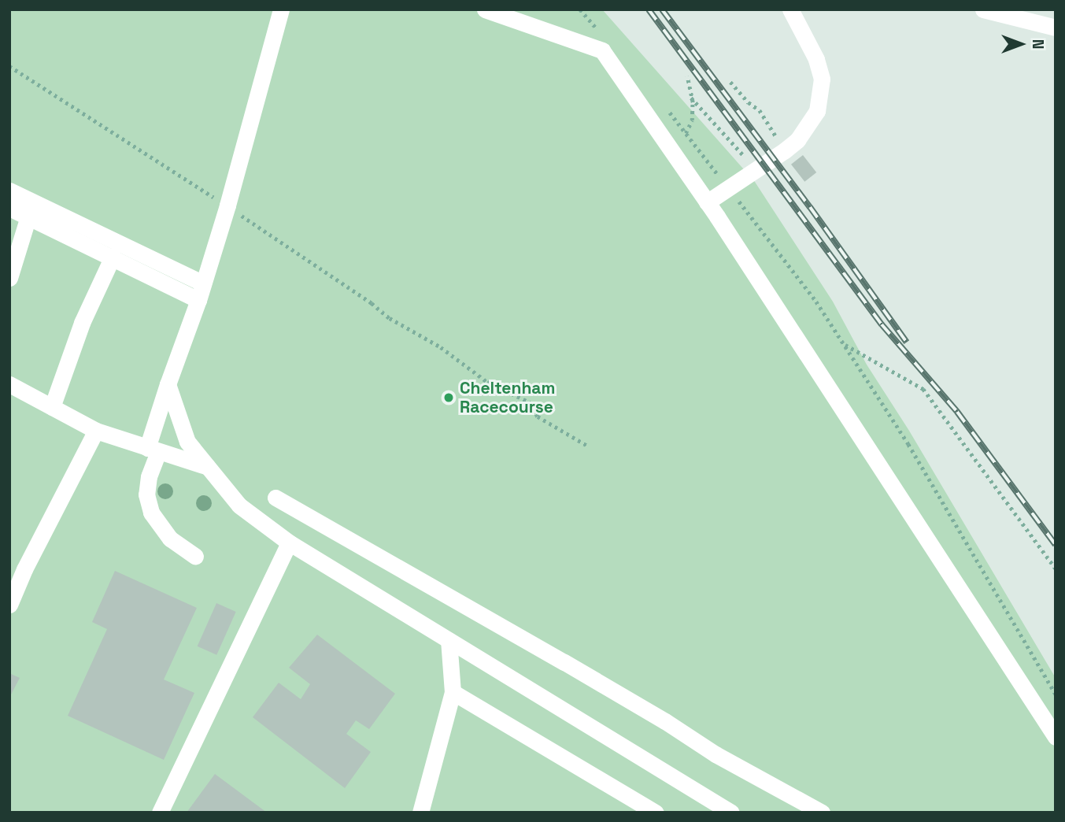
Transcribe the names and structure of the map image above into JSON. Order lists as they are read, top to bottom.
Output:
{
  "places": ["Cheltenham Racecourse"],
  "north": "right"
}
